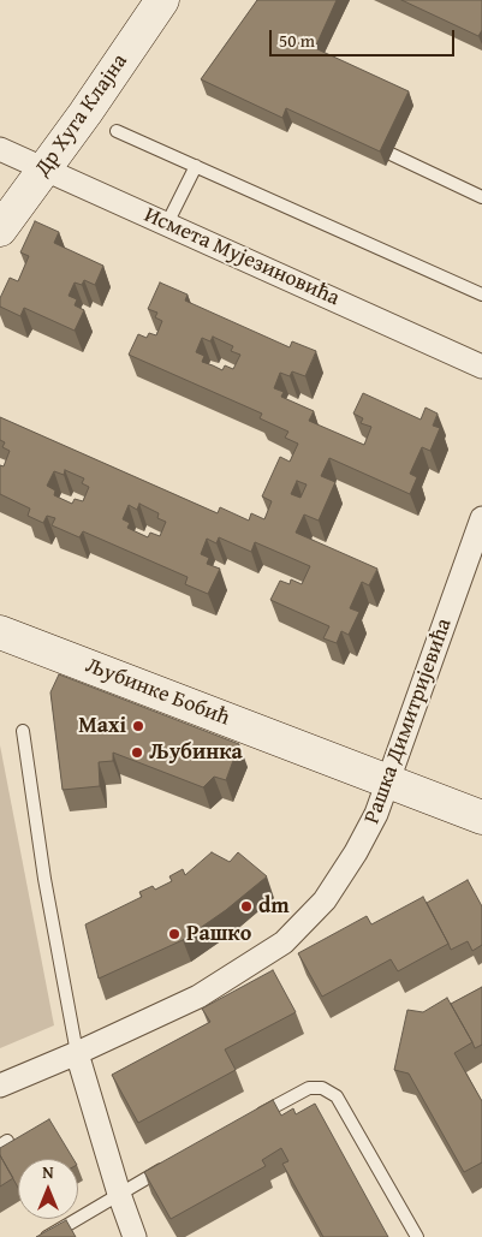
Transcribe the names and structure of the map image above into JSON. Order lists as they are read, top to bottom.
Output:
{
  "streets": {
    "main road": ["Др Хуга Клајна", "Љубинке Бобић"],
    "street": ["Исмета Мујезиновића", "Рашка Димитријевића"]
  },
  "crossings": [
    ["Др Хуга Клајна", "Исмета Мујезиновића"],
    ["Љубинке Бобић", "Рашка Димитријевића"]
  ],
  "places": [
    "Maxi",
    "Љубинка",
    "dm",
    "Рашко"
  ],
  "scale_bar": "50 m",
  "north": "top"
}
